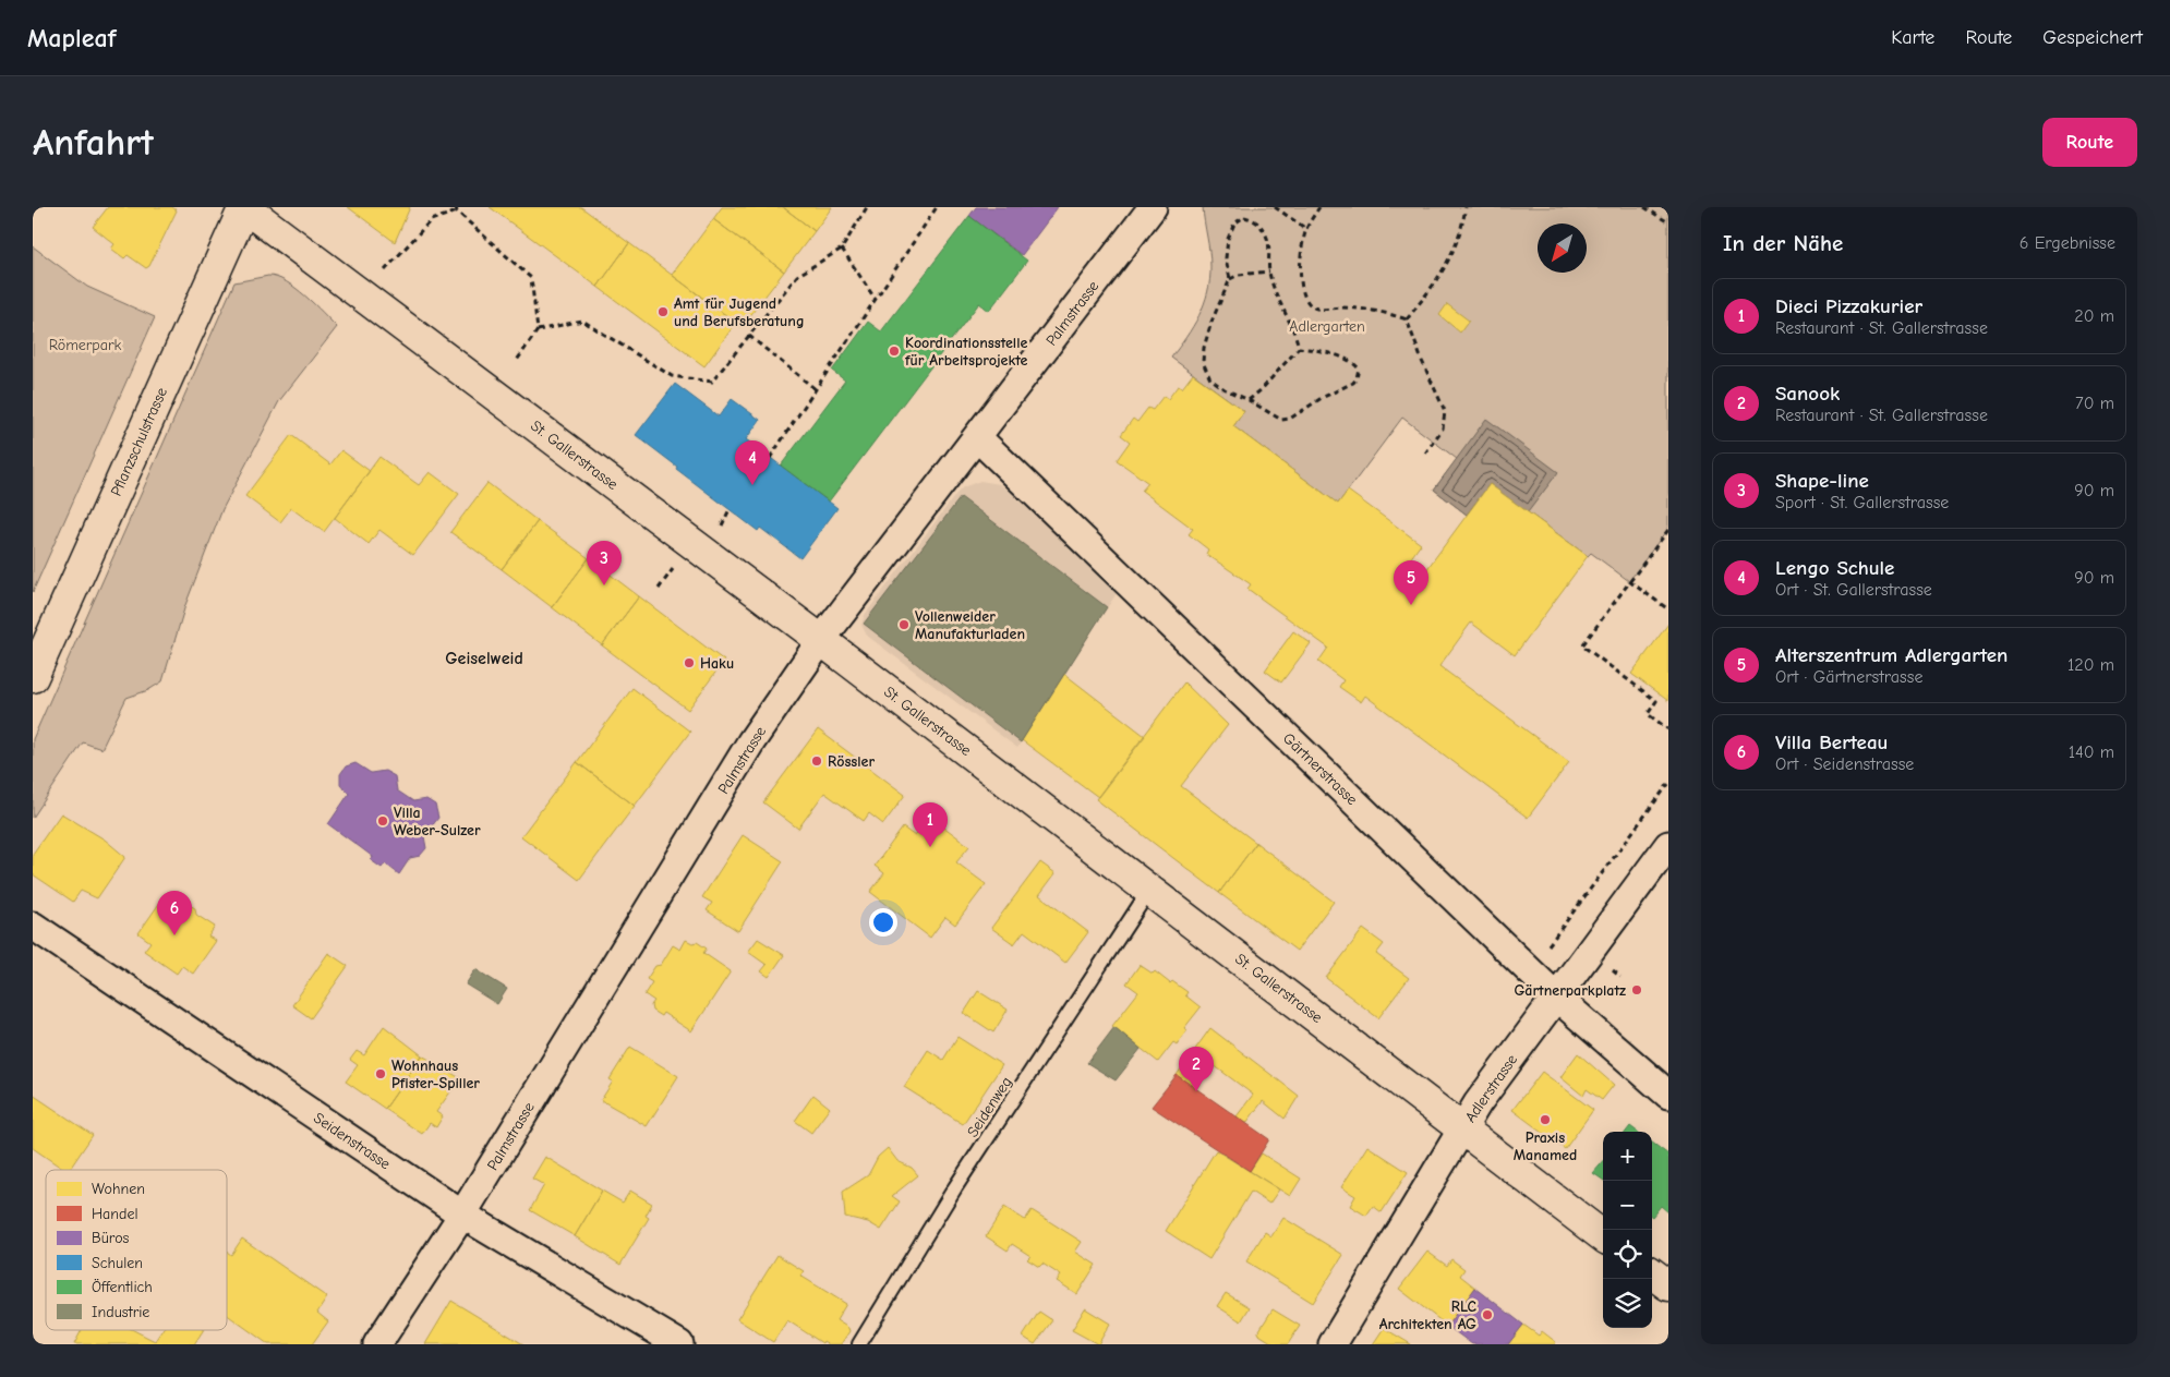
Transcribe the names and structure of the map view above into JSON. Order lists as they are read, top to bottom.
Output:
{
  "streets": {
    "main road": ["Pflanzschulstrasse", "St. Gallerstrasse"],
    "street": [
      "Palmstrasse",
      "Gärtnerstrasse",
      "Adlerstrasse",
      "Seidenstrasse"
    ],
    "lane": ["Seidenweg"]
  },
  "crossings": [
    ["Palmstrasse", "St. Gallerstrasse"],
    ["Palmstrasse", "Gärtnerstrasse"],
    ["Palmstrasse", "Seidenstrasse"],
    ["Pflanzschulstrasse", "St. Gallerstrasse"],
    ["St. Gallerstrasse", "Adlerstrasse"],
    ["St. Gallerstrasse", "Seidenweg"],
    ["Gärtnerstrasse", "Adlerstrasse"]
  ],
  "districts": ["Geiselweid"],
  "parks": ["Adlergarten", "Römerpark"],
  "places": [
    "Amt für Jugend und Berufsberatung",
    "Koordinationsstelle für Arbeitsprojekte",
    "Vollenweider Manufakturladen",
    "Haku",
    "Rössler",
    "Villa Weber-Sulzer",
    "Gärtnerparkplatz",
    "Wohnhaus Pfister-Spiller",
    "Praxis Manamed",
    "RLC Architekten AG"
  ],
  "legend": [
    "Wohnen",
    "Handel",
    "Büros",
    "Schulen",
    "Öffentlich",
    "Industrie"
  ],
  "north": "bottom left",
  "page": {
    "header": "Mapleaf",
    "nav": ["Karte", "Route", "Gespeichert"],
    "buttons": "Route",
    "title": "Anfahrt",
    "heading": ["In der Nähe", "6 Ergebnisse"],
    "list": [
      {
        "mark": "1",
        "name": "Dieci Pizzakurier",
        "note": "Restaurant · St. Gallerstrasse",
        "value": "20 m"
      },
      {
        "mark": "2",
        "name": "Sanook",
        "note": "Restaurant · St. Gallerstrasse",
        "value": "70 m"
      },
      {
        "mark": "3",
        "name": "Shape-line",
        "note": "Sport · St. Gallerstrasse",
        "value": "90 m"
      },
      {
        "mark": "4",
        "name": "Lengo Schule",
        "note": "Ort · St. Gallerstrasse",
        "value": "90 m"
      },
      {
        "mark": "5",
        "name": "Alterszentrum Adlergarten",
        "note": "Ort · Gärtnerstrasse",
        "value": "120 m"
      },
      {
        "mark": "6",
        "name": "Villa Berteau",
        "note": "Ort · Seidenstrasse",
        "value": "140 m"
      }
    ],
    "pins": [
      "4",
      "3",
      "5",
      "1",
      "6",
      "2"
    ],
    "map_buttons": ["+", "−"]
  }
}
